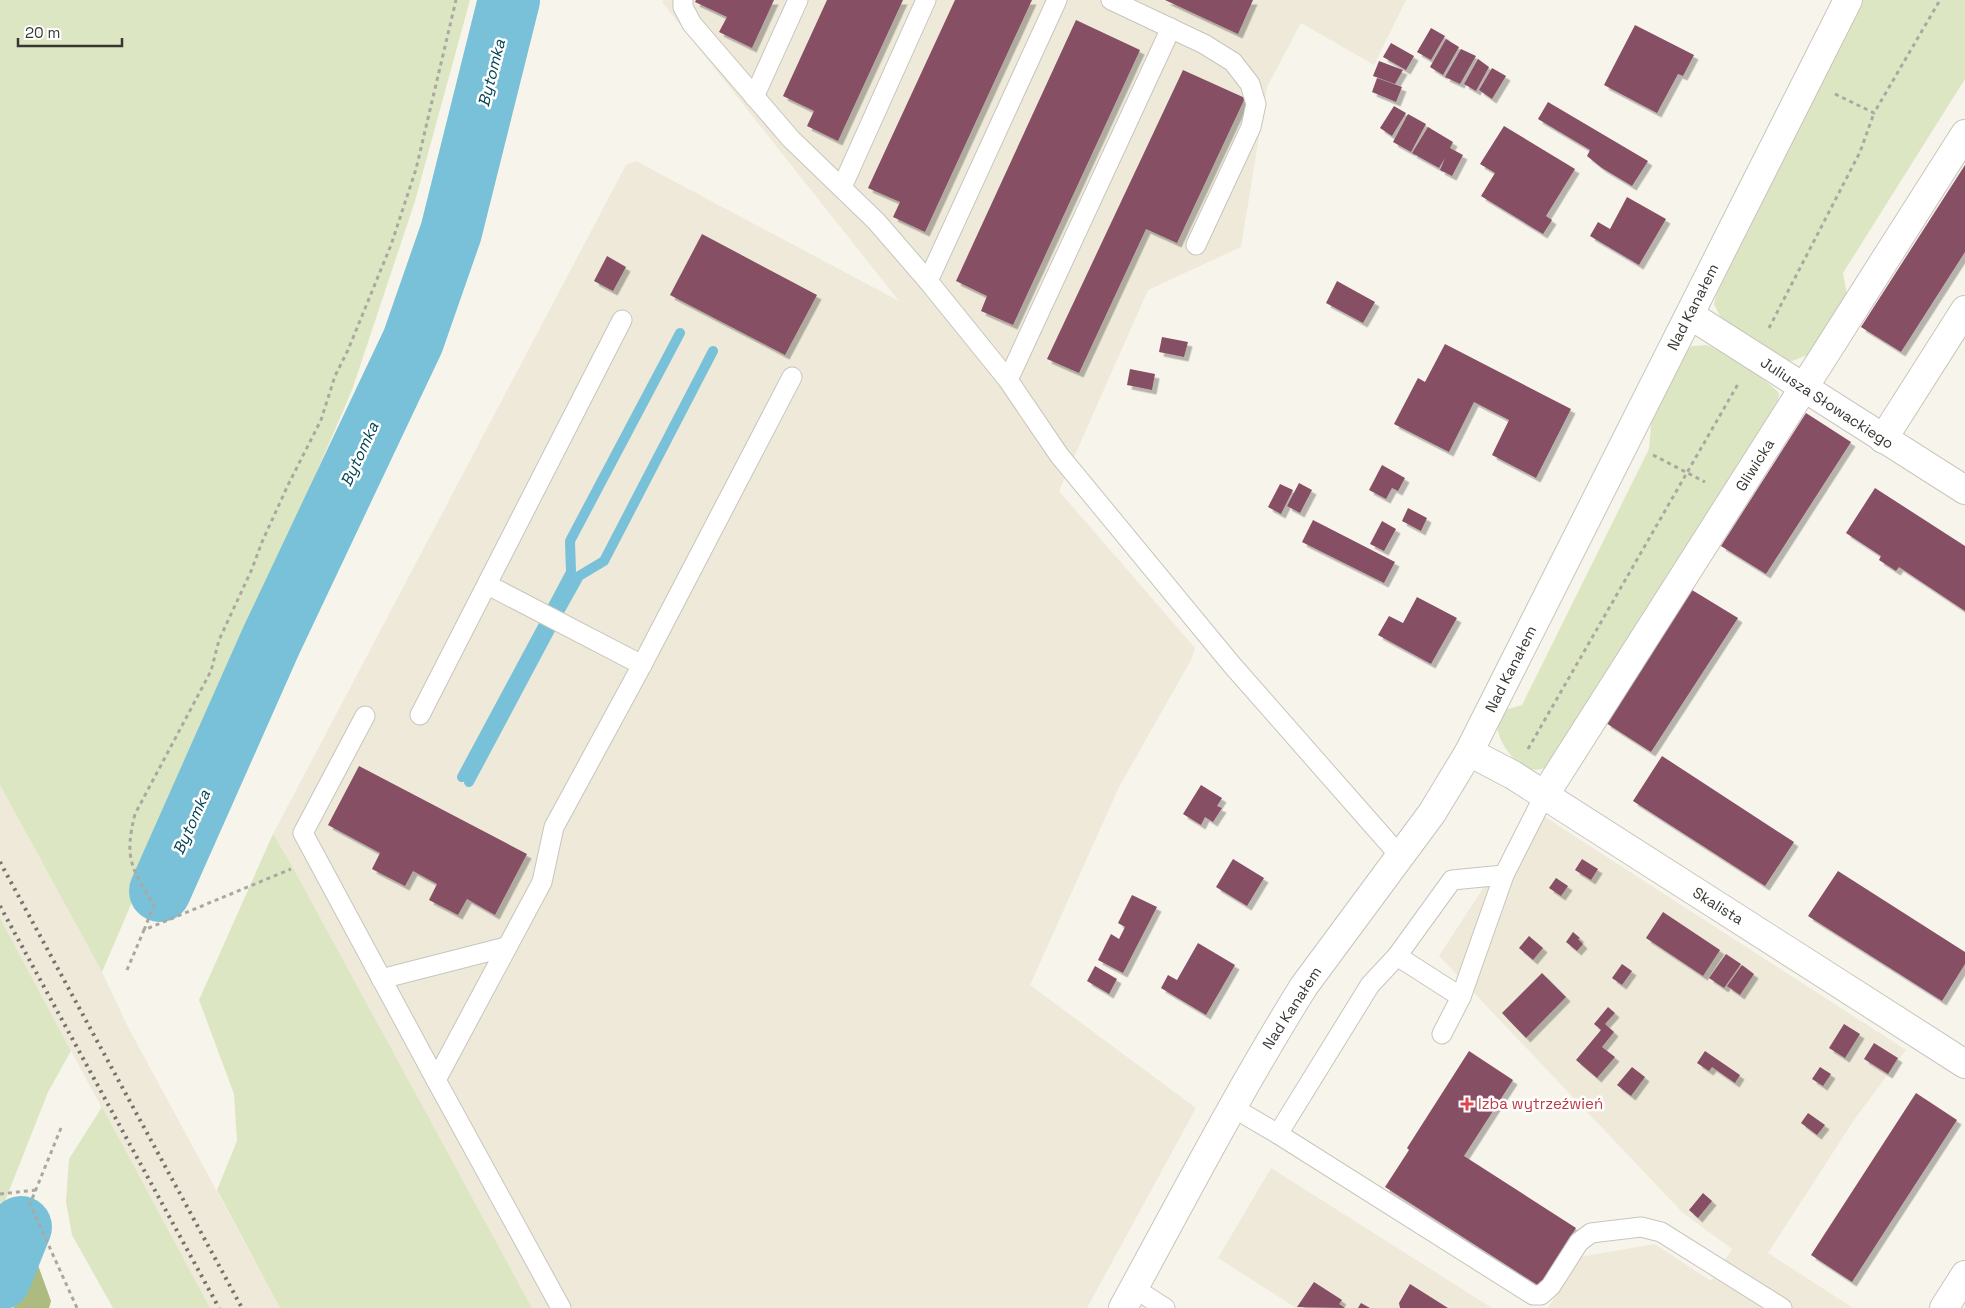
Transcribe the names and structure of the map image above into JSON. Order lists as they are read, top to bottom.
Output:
{
  "streets": {
    "street": [
      "Nad Kanałem",
      "Juliusza Słowackiego",
      "Gliwicka",
      "Skalista"
    ]
  },
  "crossings": [
    ["Nad Kanałem", "Juliusza Słowackiego"],
    ["Nad Kanałem", "Skalista"],
    ["Juliusza Słowackiego", "Gliwicka"],
    ["Gliwicka", "Skalista"]
  ],
  "water": ["Bytomka"],
  "places": {
    "health": ["Izba wytrzeźwień"]
  },
  "scale_bar": "20 m"
}
